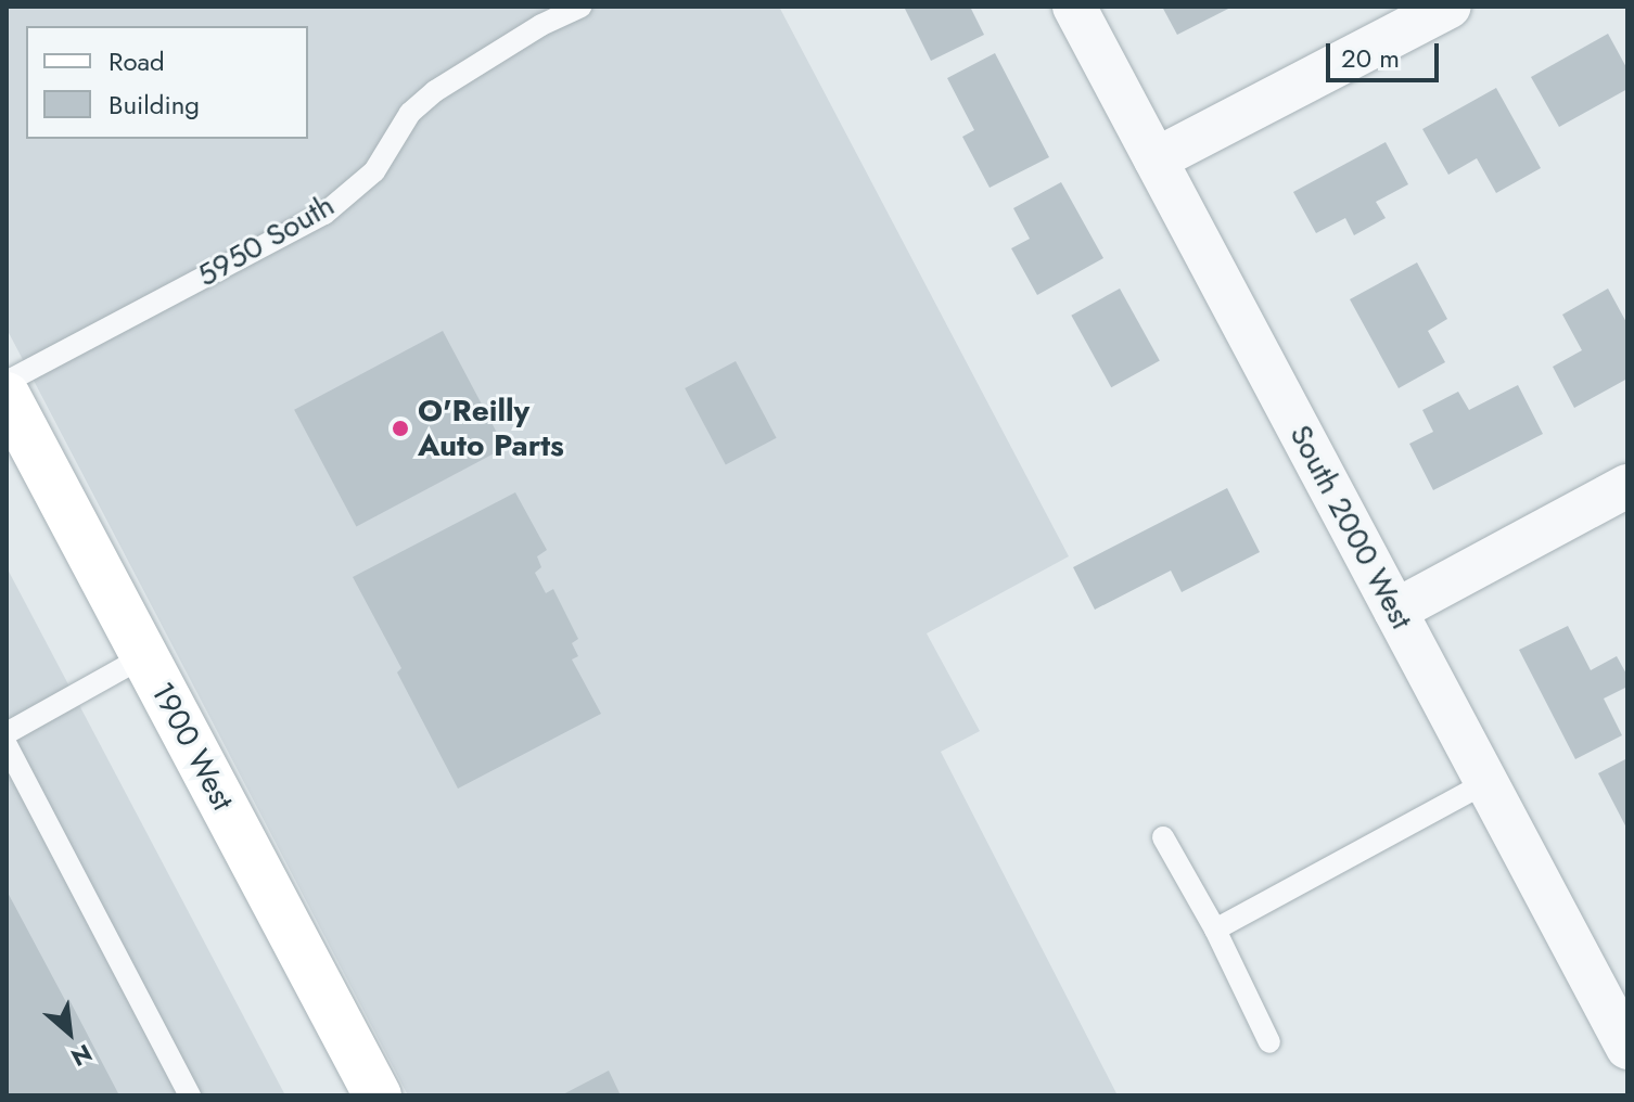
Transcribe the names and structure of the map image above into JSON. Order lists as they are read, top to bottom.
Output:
{
  "streets": {
    "main road": ["1900 West"],
    "street": ["South 2000 West"],
    "lane": ["5950 South"]
  },
  "places": ["O'Reilly Auto Parts"],
  "legend": ["Road", "Building"],
  "scale_bar": "20 m",
  "north": "bottom right"
}
